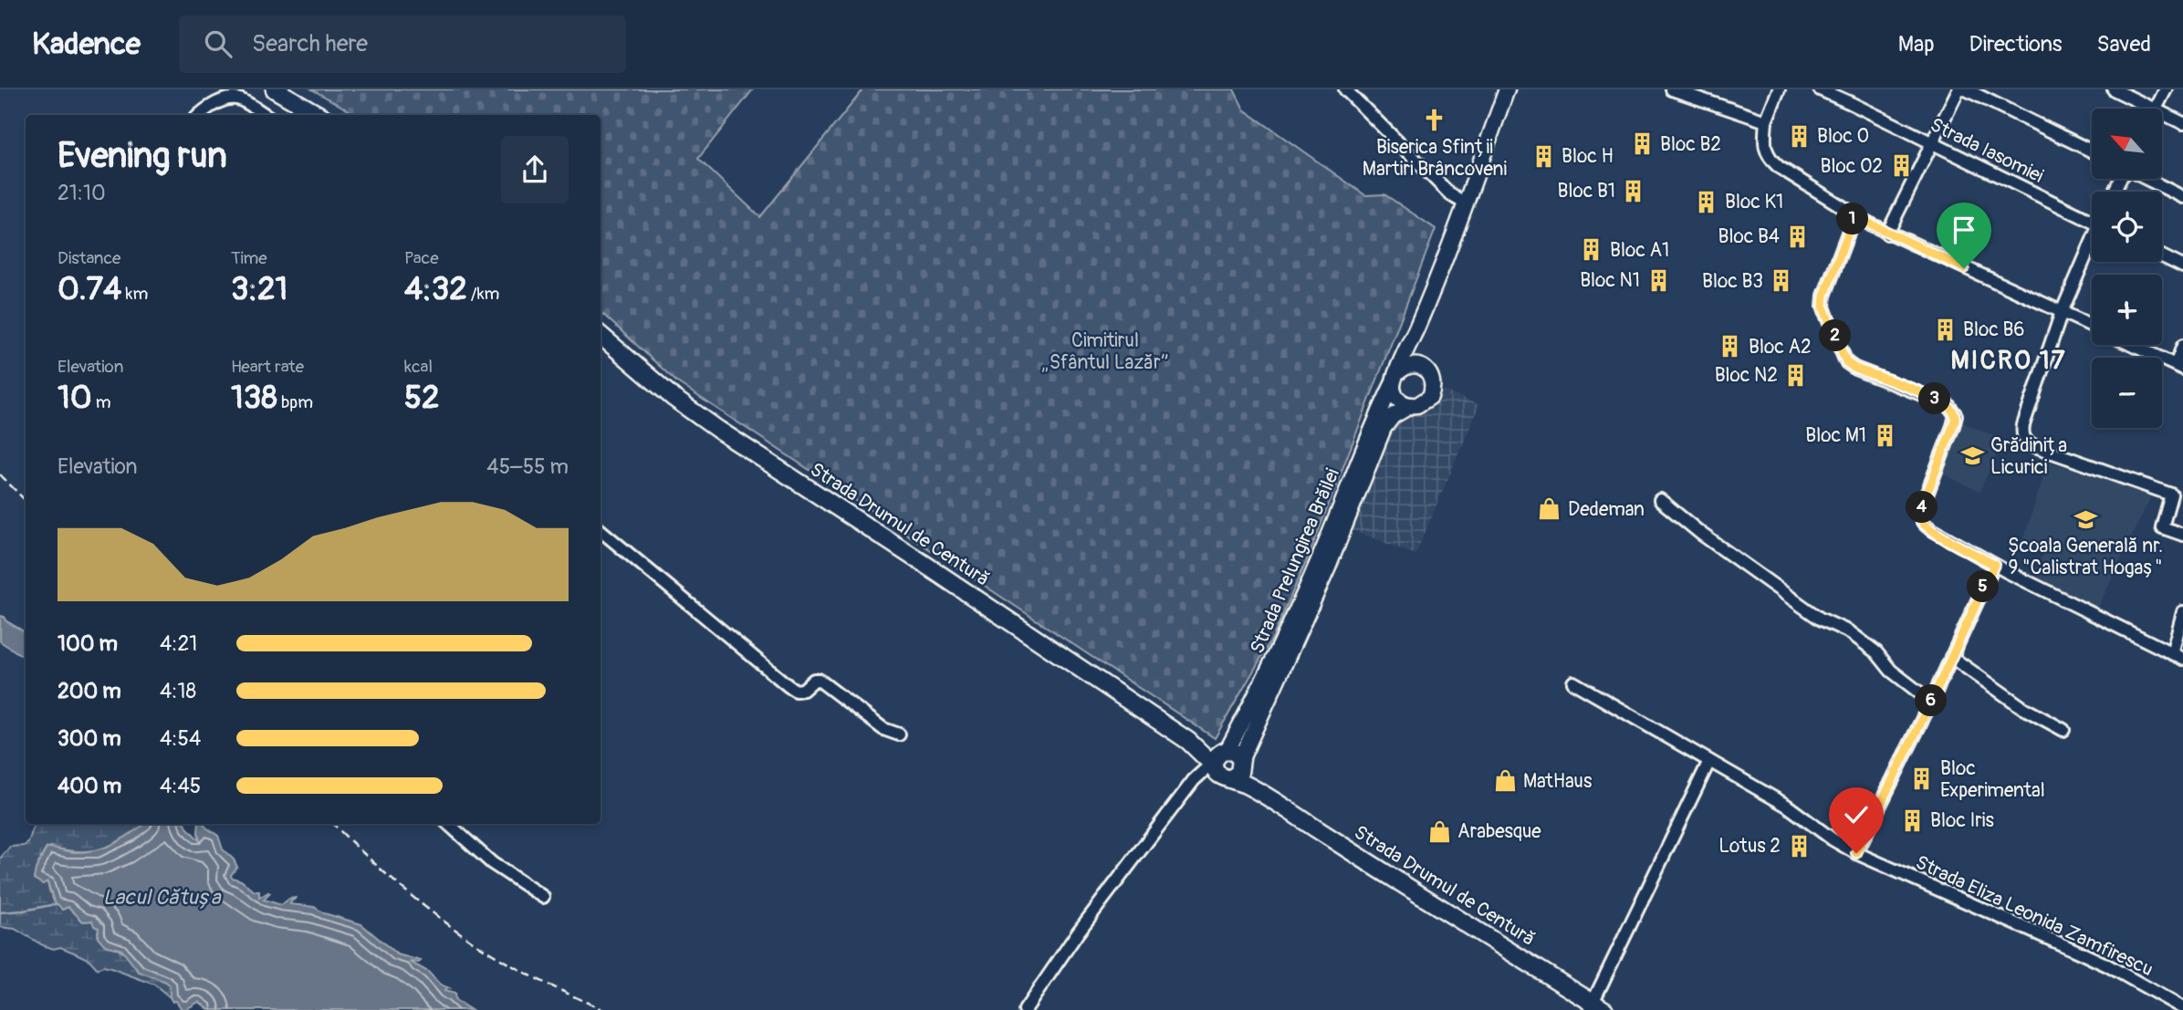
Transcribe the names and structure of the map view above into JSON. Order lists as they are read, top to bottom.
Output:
{
  "streets": {
    "highway": ["Strada Drumul de Centură"],
    "main road": ["Strada Prelungirea Brăilei"],
    "street": ["Strada Iasomiei", "Strada Eliza Leonida Zamfirescu"]
  },
  "districts": ["MICRO 17"],
  "water": ["Lacul Cătușa"],
  "parks": ["Cimitirul „Sfântul Lazăr”"],
  "places": {
    "church": ["Biserica Sfinții Martiri Brâncoveni"],
    "building": [
      "Bloc O",
      "Bloc B2",
      "Bloc H",
      "Bloc O2",
      "Bloc B1",
      "Bloc K1",
      "Bloc B4",
      "Bloc A1",
      "Bloc N1",
      "Bloc B3",
      "Bloc B6",
      "Bloc A2",
      "Bloc N2",
      "Bloc M1",
      "Bloc Experimental",
      "Bloc Iris",
      "Lotus 2"
    ],
    "school or university": ["Grădinița Licurici", "Școala Generală nr. 9 \"Calistrat Hogaș\""],
    "shop": ["Dedeman", "MatHaus", "Arabesque"]
  },
  "north": "top left",
  "page": {
    "header": "Kadence",
    "search": "Search here",
    "nav": ["Map", "Directions", "Saved"],
    "map_buttons": ["+", "−"],
    "heading": ["Evening run", "21:10"],
    "pins": [
      "1",
      "2",
      "3",
      "4",
      "5",
      "6"
    ],
    "stats": [
      ["Distance", "0.74 km"],
      ["Time", "3:21"],
      ["Pace", "4:32 /km"],
      ["Elevation", "10 m"],
      ["Heart rate", "138 bpm"],
      ["kcal", "52"]
    ],
    "chart": ["Elevation", "45–55 m"],
    "list": [
      {
        "name": "100 m",
        "note": "4:21"
      },
      {
        "name": "200 m",
        "note": "4:18"
      },
      {
        "name": "300 m",
        "note": "4:54"
      },
      {
        "name": "400 m",
        "note": "4:45"
      }
    ]
  }
}
